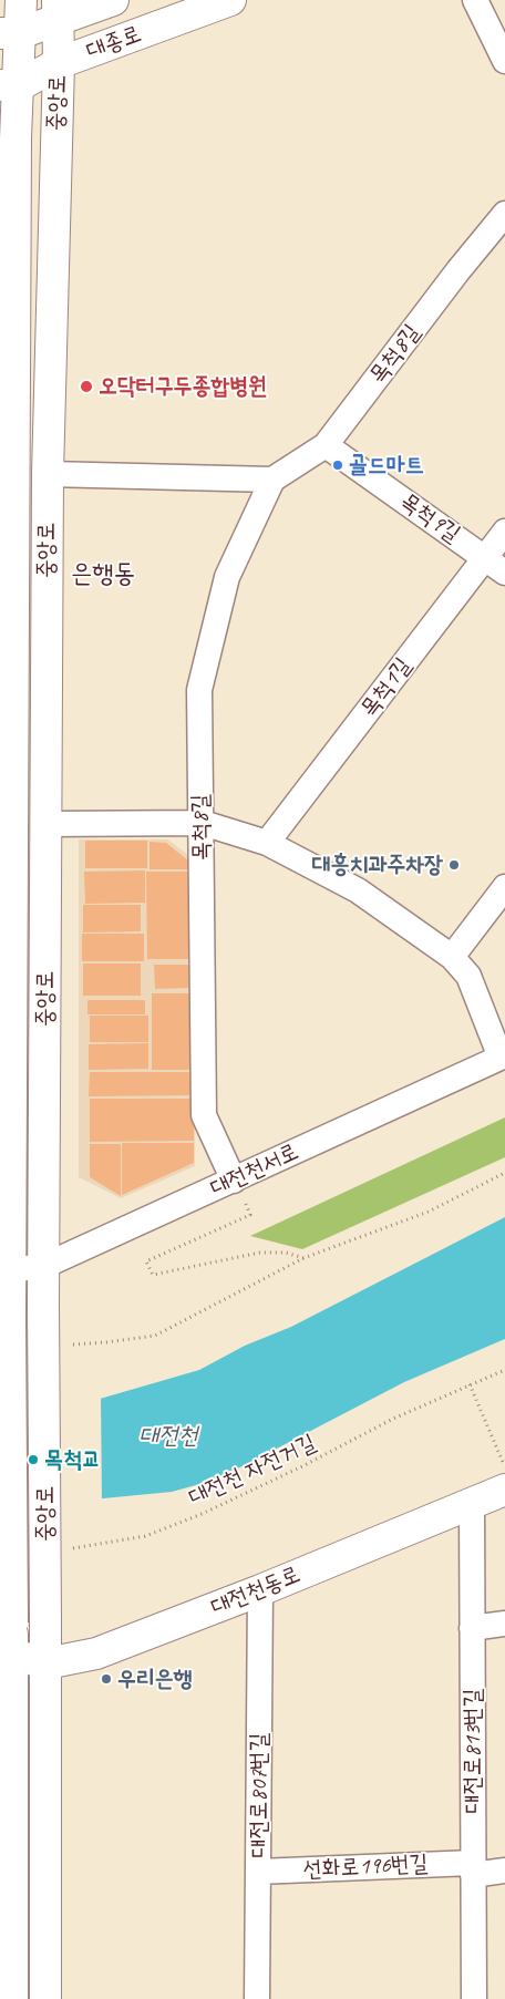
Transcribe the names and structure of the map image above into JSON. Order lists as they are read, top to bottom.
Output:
{
  "streets": {
    "main road": ["대종로", "중앙로", "대전천동로"],
    "street": [
      "목척8길",
      "목척9길",
      "목척1길",
      "대전천서로",
      "대전로813번길",
      "대전로807번길",
      "선화로196번길"
    ],
    "path": ["대전천 자전거길"]
  },
  "crossings": [
    ["대종로", "중앙로"],
    ["중앙로", "대전천서로"],
    ["중앙로", "대전천동로"],
    ["목척8길", "목척9길"],
    ["목척8길", "대전천서로"],
    ["목척9길", "목척1길"],
    ["대전천동로", "대전로813번길"],
    ["대전천동로", "대전로807번길"],
    ["대전로813번길", "선화로196번길"],
    ["대전로807번길", "선화로196번길"]
  ],
  "districts": ["은행동"],
  "water": ["대전천"],
  "places": [
    "오닥터구두종합병원",
    "골드마트",
    "대흥치과주차장",
    "목척교",
    "우리은행"
  ]
}
